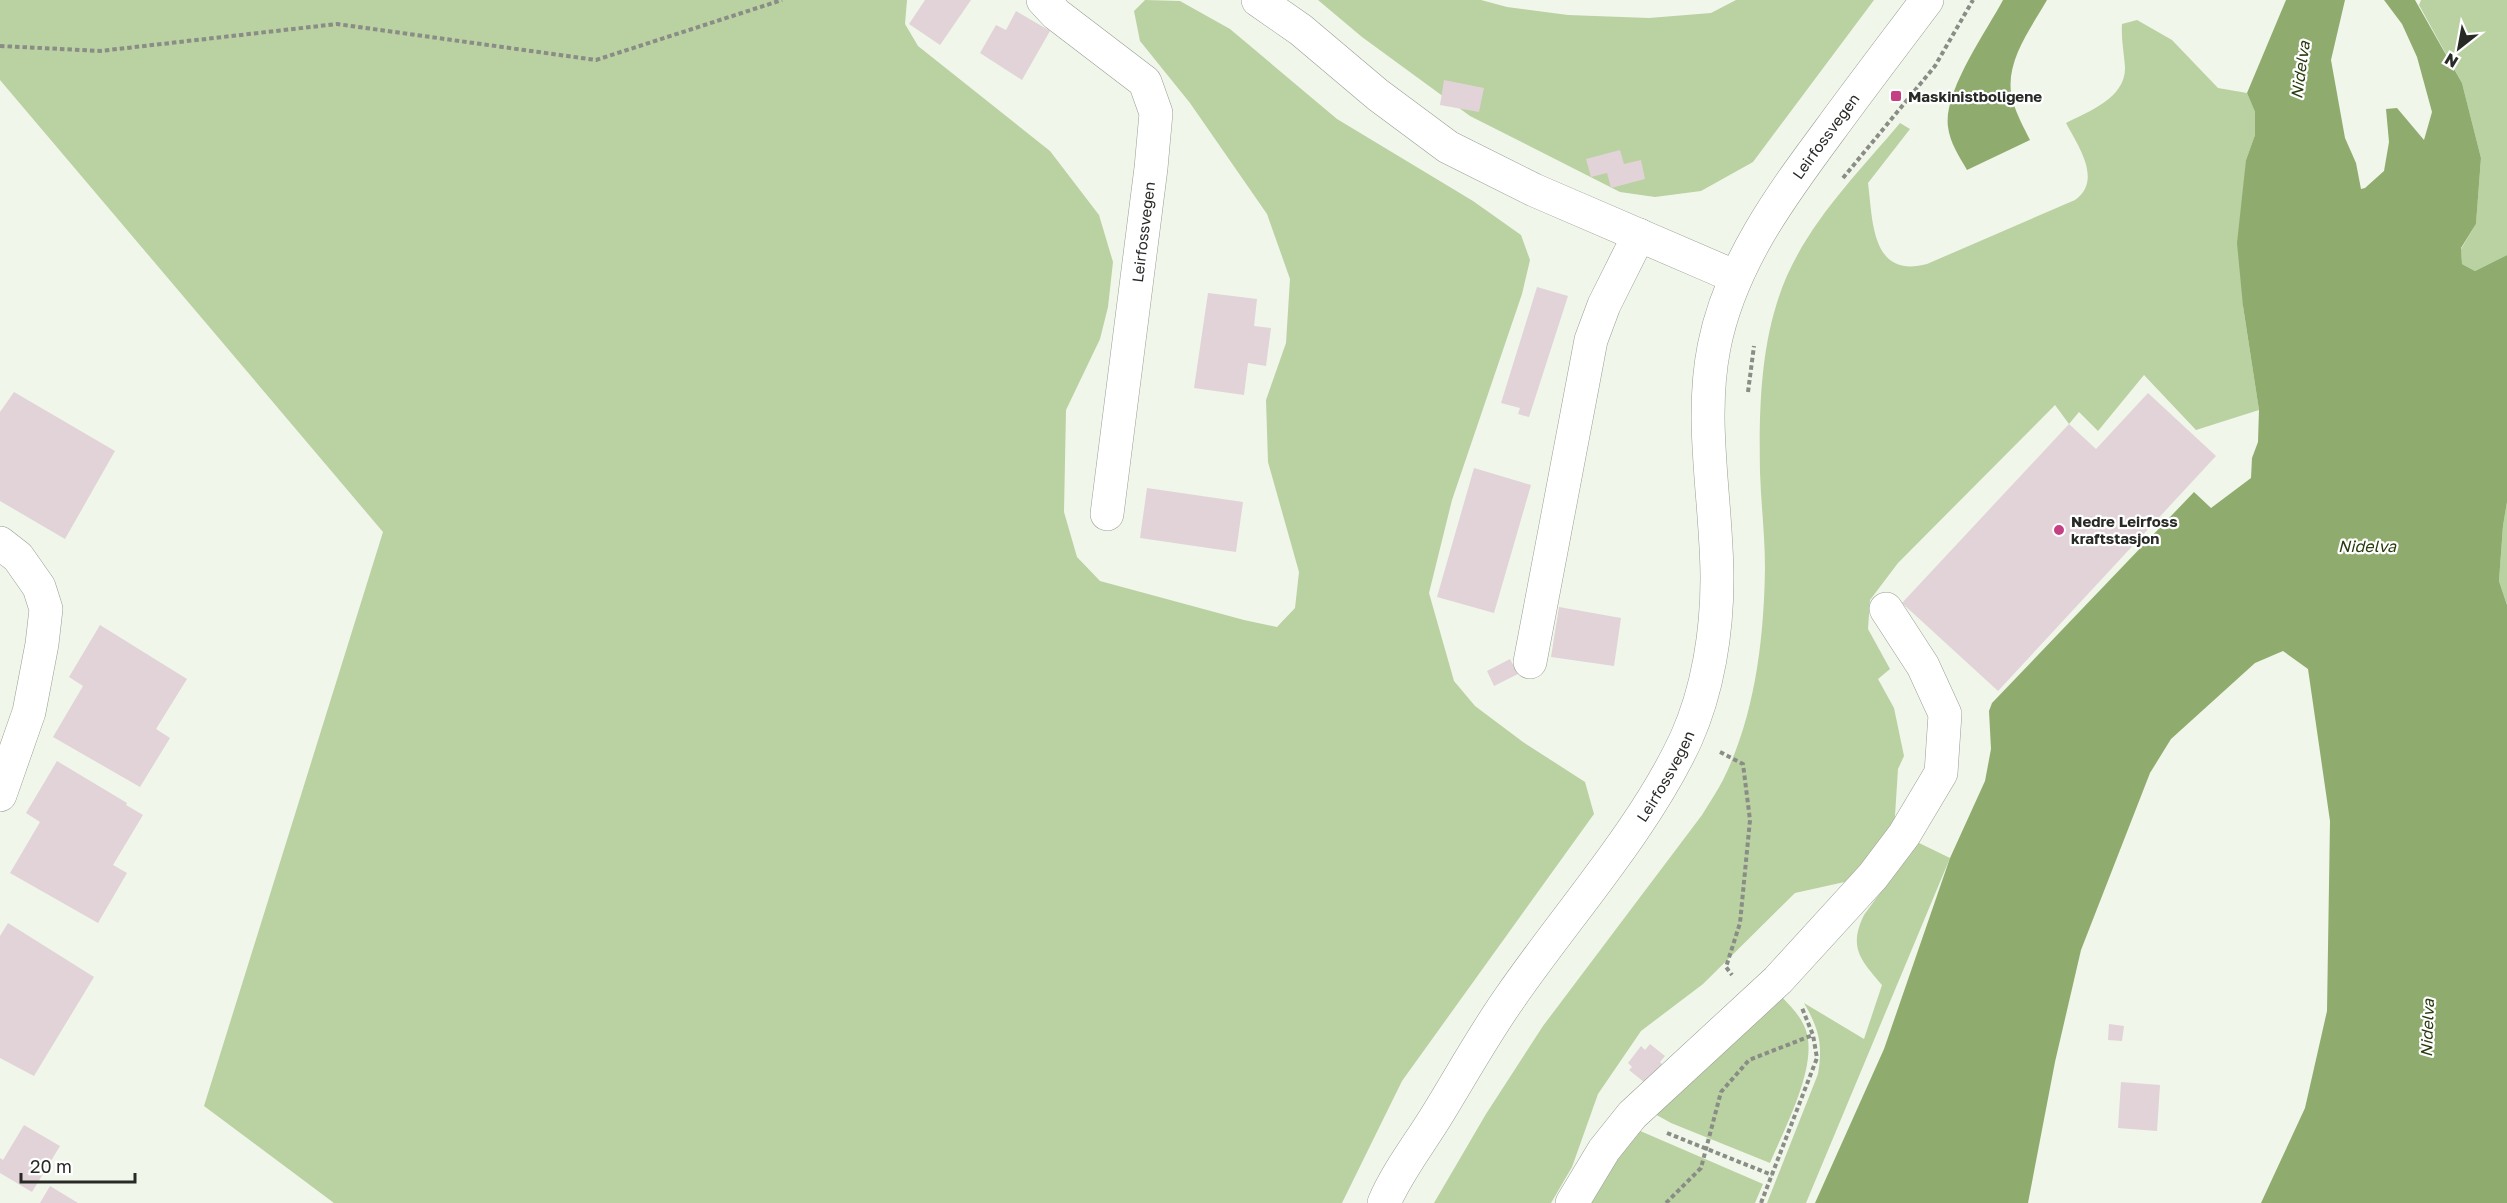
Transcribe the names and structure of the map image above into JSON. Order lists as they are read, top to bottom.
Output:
{
  "streets": {
    "street": ["Leirfossvegen"]
  },
  "water": ["Nidelva"],
  "places": {
    "transit": ["Maskinistboligene"],
    "other": ["Nedre Leirfoss kraftstasjon"]
  },
  "scale_bar": "20 m",
  "north": "bottom left"
}
